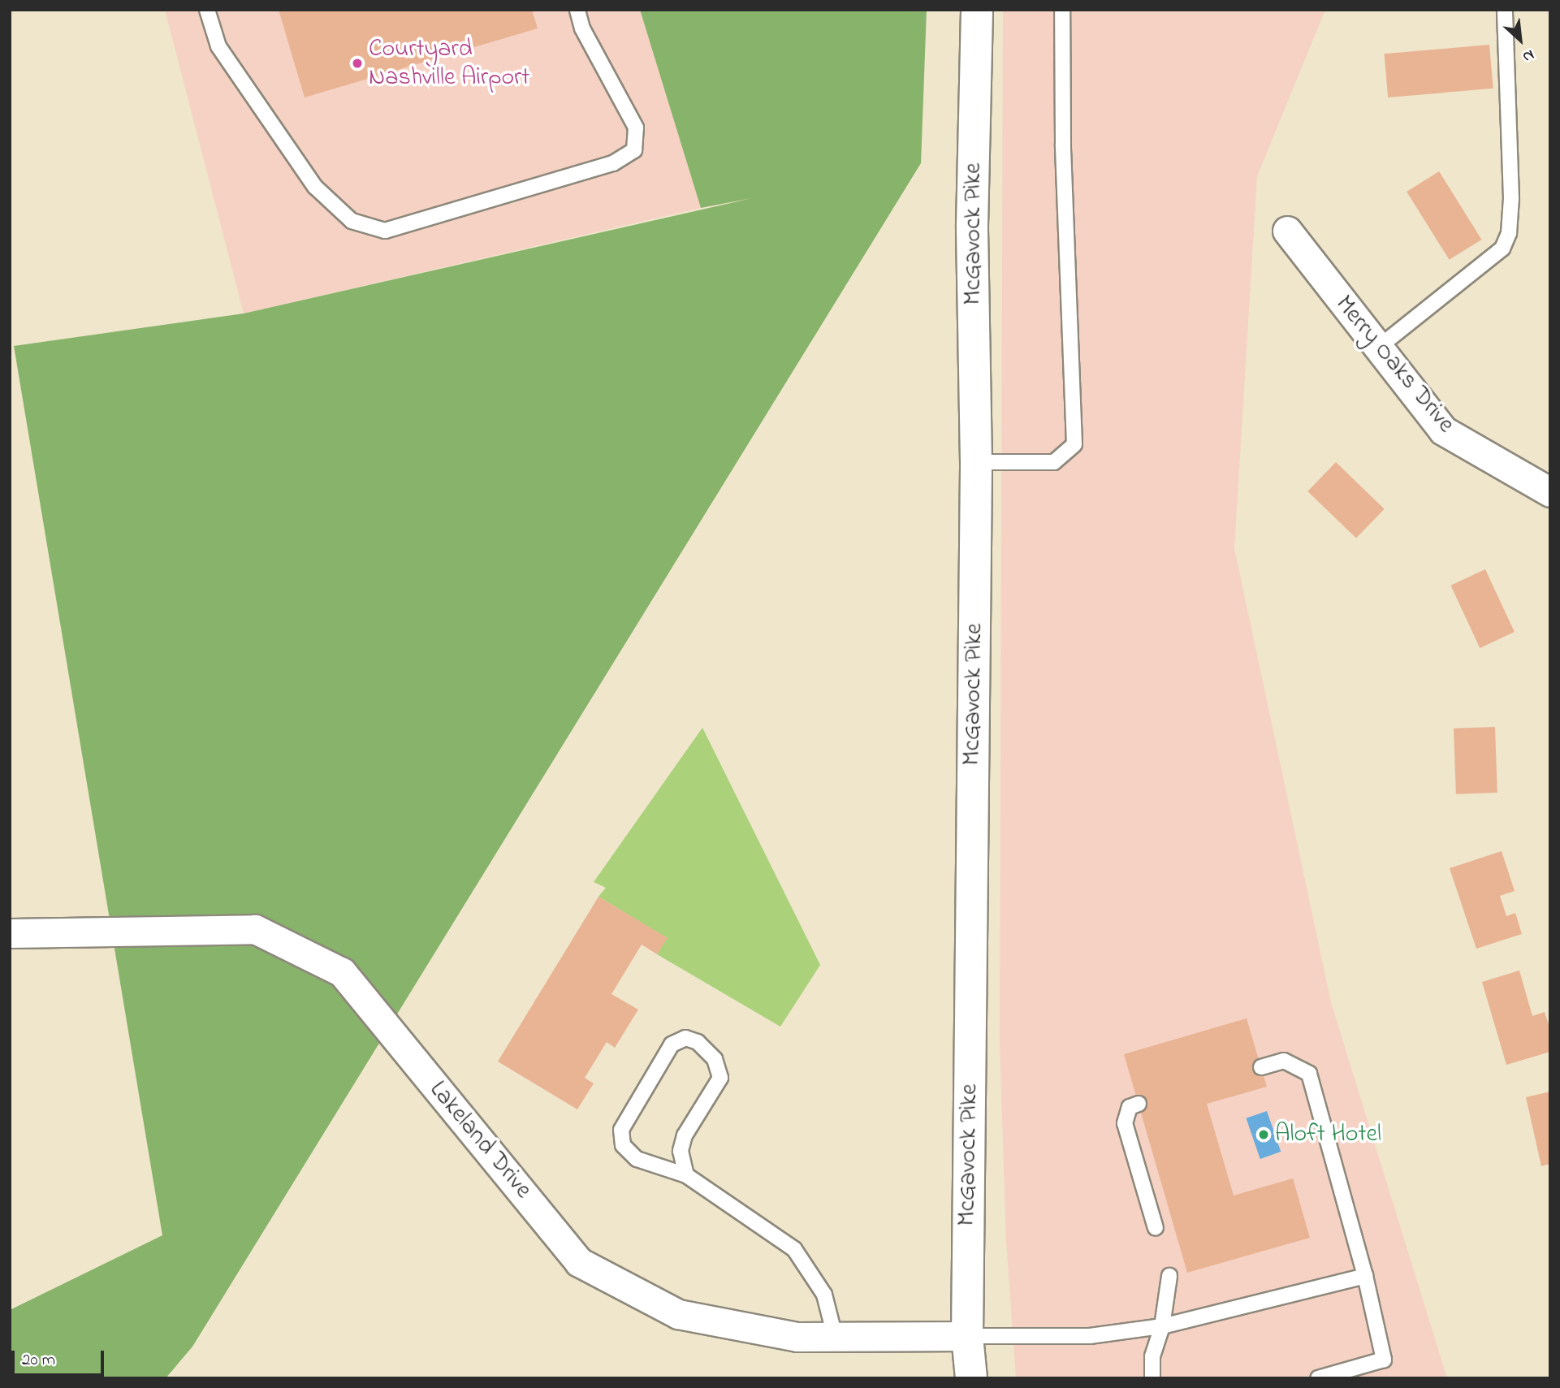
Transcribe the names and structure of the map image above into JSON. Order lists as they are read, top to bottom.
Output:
{
  "streets": {
    "main road": ["McGavock Pike"],
    "street": ["Merry Oaks Drive", "Lakeland Drive"]
  },
  "crossings": [
    ["McGavock Pike", "Lakeland Drive"]
  ],
  "places": ["Courtyard Nashville Airport", "Aloft Hotel"],
  "scale_bar": "20 m",
  "north": "bottom right"
}
